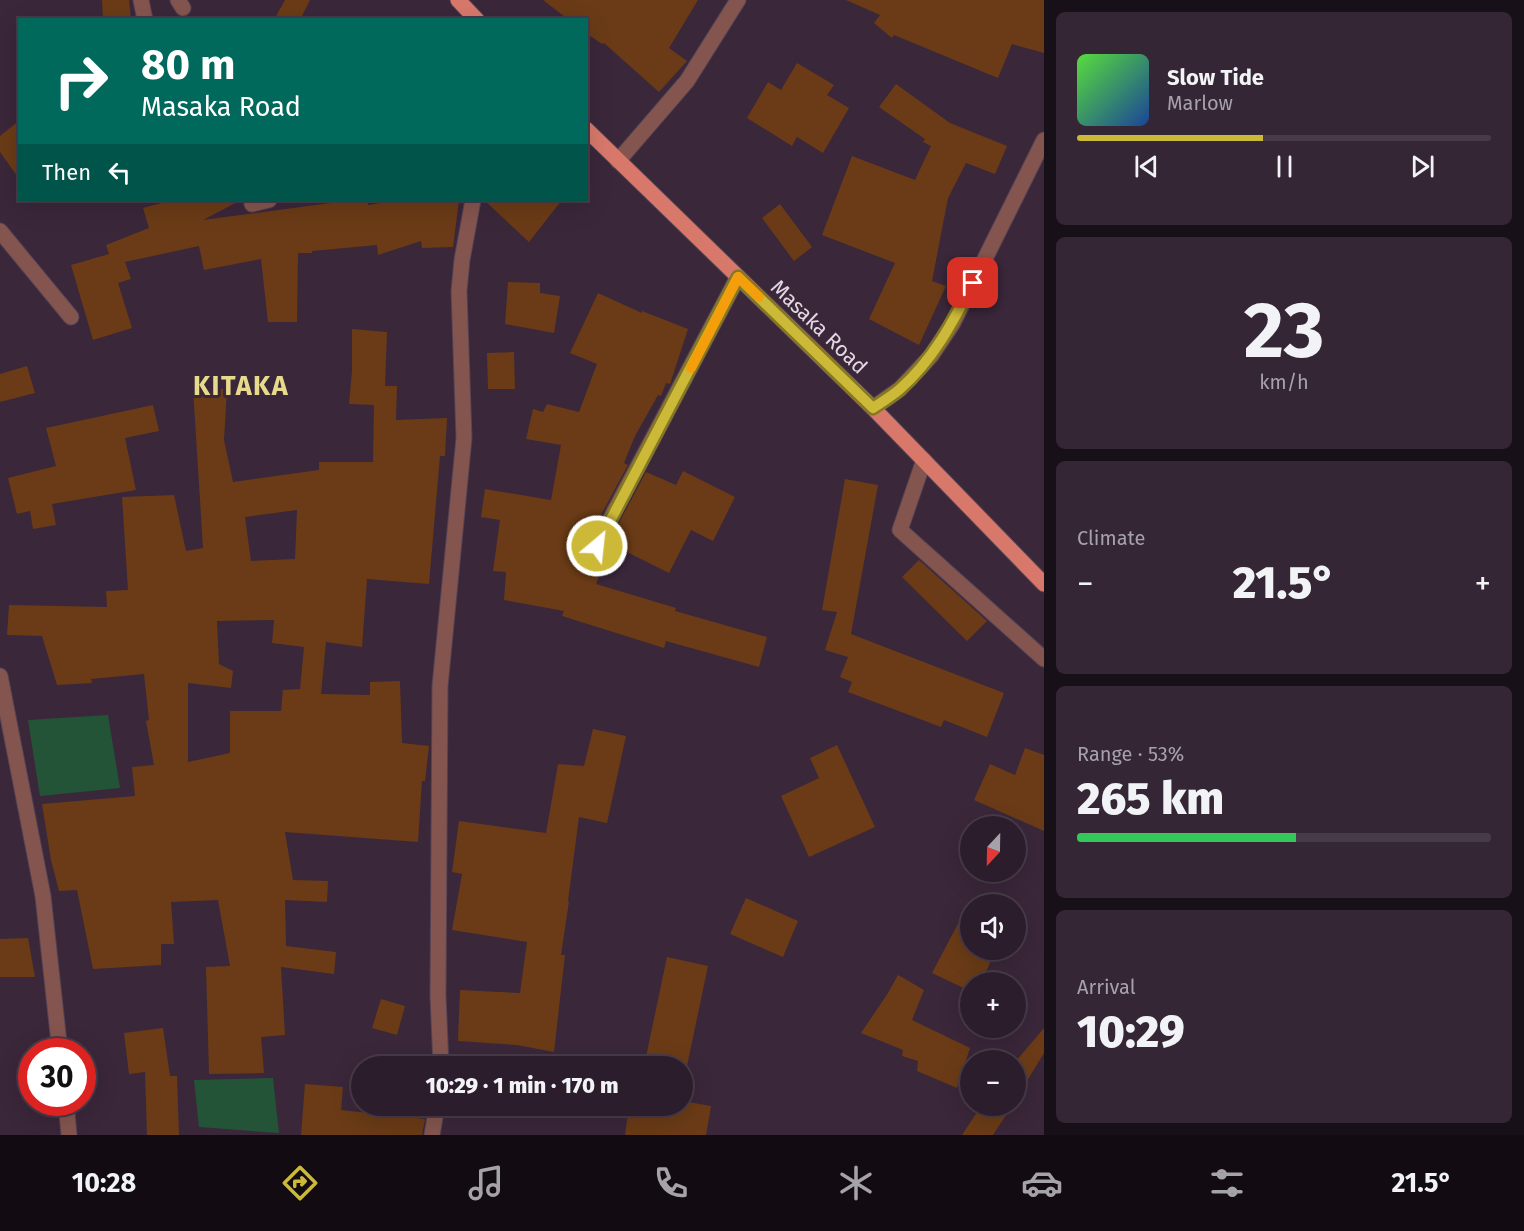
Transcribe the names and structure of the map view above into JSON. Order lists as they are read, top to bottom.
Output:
{
  "streets": {
    "main road": ["Masaka Road"]
  },
  "districts": ["KITAKA"],
  "north": "bottom",
  "page": {
    "turn": ["80 m", "Masaka Road"],
    "song": ["Slow Tide", "Marlow"],
    "then": "Then",
    "tile": [
      ["23", "km/h"],
      "Climate",
      ["Range · 53%", "265 km"],
      ["Arrival", "10:29"]
    ],
    "heat": ["−", "21.5°", "+"],
    "map_buttons": ["+", "−"],
    "limit": "30",
    "trip": "10:29 · 1 min · 170 m",
    "tabs": ["10:28", "21.5°"]
  }
}
